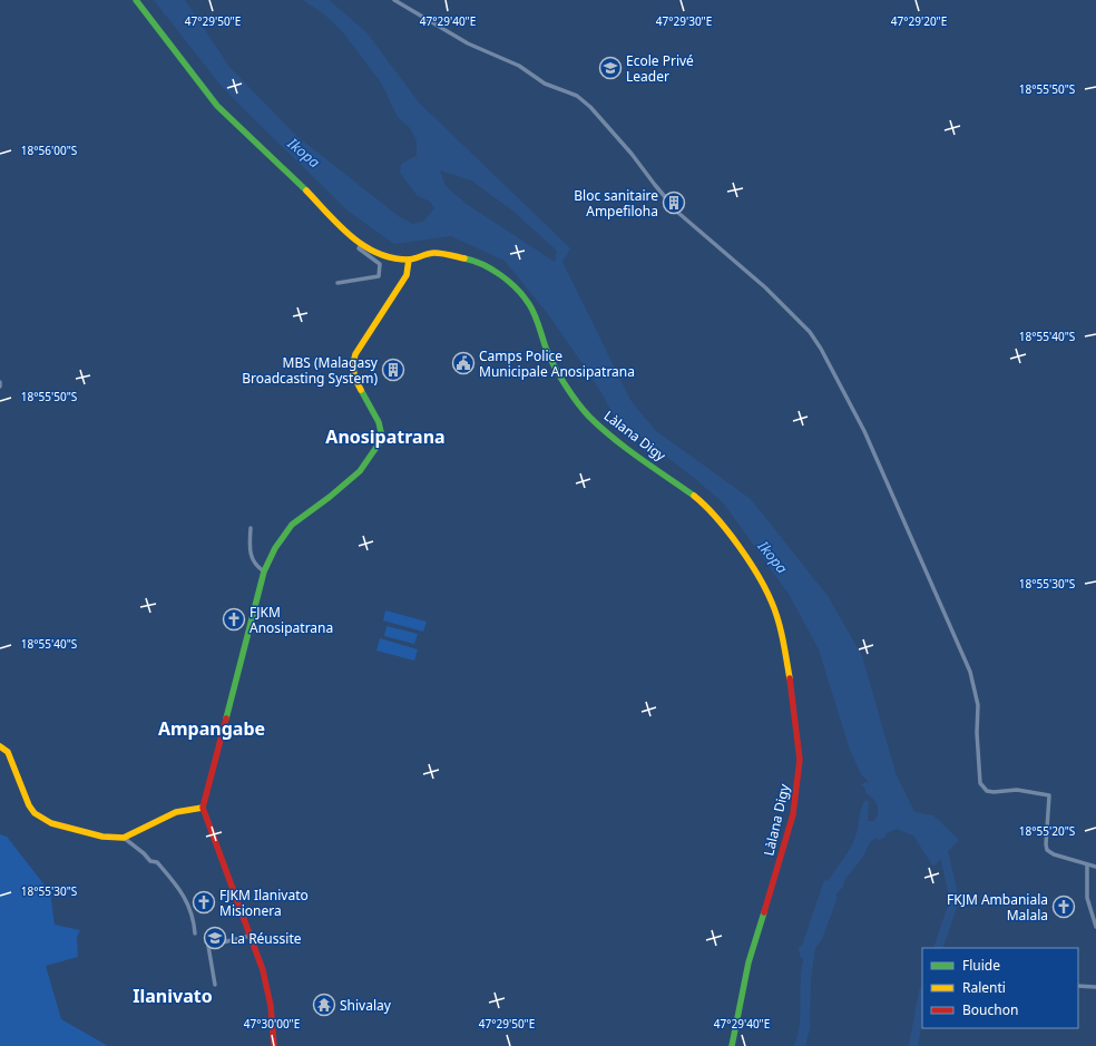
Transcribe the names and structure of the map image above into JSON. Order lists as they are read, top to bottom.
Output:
{
  "streets": {
    "main road": ["Làlana Digy"]
  },
  "districts": ["Anosipatrana", "Ampangabe", "Ilanivato"],
  "water": ["Ikopa"],
  "places": {
    "school or university": ["Ecole Privé Leader", "La Réussite"],
    "building": ["Bloc sanitaire Ampefiloha", "MBS (Malagasy Broadcasting System)"],
    "public building": ["Camps Police Municipale Anosipatrana"],
    "church": ["FJKM Anosipatrana", "FJKM Ilanivato Misionera", "FKJM Ambaniala Malala"],
    "temple": ["Shivalay"]
  },
  "legend": ["Fluide", "Ralenti", "Bouchon"],
  "coordinates": [
    "47°29'50\"E",
    "47°29'40\"E",
    "47°29'30\"E",
    "47°29'20\"E",
    "18°55'50\"S",
    "18°56'00\"S",
    "18°55'40\"S",
    "18°55'30\"S",
    "18°55'20\"S",
    "47°30'00\"E"
  ]
}
